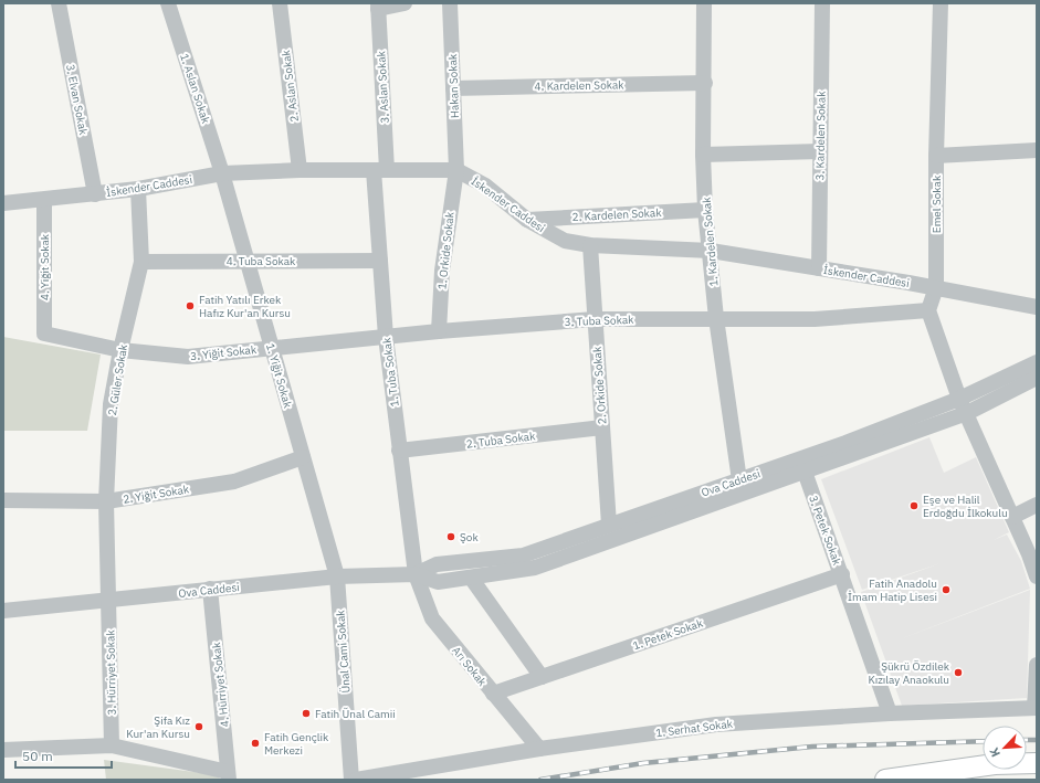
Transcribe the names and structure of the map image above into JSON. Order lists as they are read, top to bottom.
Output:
{
  "streets": {
    "street": [
      "4. Kardelen Sokak",
      "2. Aslan Sokak",
      "Hakan Sokak",
      "3. Aslan Sokak",
      "1. Aslan Sokak",
      "3. Elvan Sokak",
      "3. Kardelen Sokak",
      "İskender Caddesi",
      "Emel Sokak",
      "2. Kardelen Sokak",
      "1. Kardelen Sokak",
      "1. Orkide Sokak",
      "4. Tuba Sokak",
      "4. Yiğit Sokak",
      "3. Tuba Sokak",
      "3. Yiğit Sokak",
      "1. Tuba Sokak",
      "1. Yiğit Sokak",
      "2. Güler Sokak",
      "2. Orkide Sokak",
      "2. Tuba Sokak",
      "Ova Caddesi",
      "2. Yiğit Sokak",
      "3. Petek Sokak",
      "1. Petek Sokak",
      "Ünal Cami Sokak",
      "Arı Sokak",
      "3. Hürriyet Sokak",
      "4. Hürriyet Sokak",
      "1. Serhat Sokak"
    ]
  },
  "crossings": [
    ["4. Kardelen Sokak", "Hakan Sokak"],
    ["4. Kardelen Sokak", "1. Kardelen Sokak"],
    ["2. Aslan Sokak", "İskender Caddesi"],
    ["Hakan Sokak", "İskender Caddesi"],
    ["Hakan Sokak", "1. Orkide Sokak"],
    ["3. Aslan Sokak", "İskender Caddesi"],
    ["3. Aslan Sokak", "1. Tuba Sokak"],
    ["1. Aslan Sokak", "İskender Caddesi"],
    ["1. Aslan Sokak", "1. Yiğit Sokak"],
    ["3. Elvan Sokak", "İskender Caddesi"],
    ["3. Kardelen Sokak", "İskender Caddesi"],
    ["İskender Caddesi", "Emel Sokak"],
    ["İskender Caddesi", "2. Kardelen Sokak"],
    ["İskender Caddesi", "1. Kardelen Sokak"],
    ["İskender Caddesi", "1. Orkide Sokak"],
    ["İskender Caddesi", "4. Yiğit Sokak"],
    ["İskender Caddesi", "1. Tuba Sokak"],
    ["İskender Caddesi", "1. Yiğit Sokak"],
    ["İskender Caddesi", "2. Güler Sokak"],
    ["İskender Caddesi", "2. Orkide Sokak"],
    ["Emel Sokak", "3. Tuba Sokak"],
    ["2. Kardelen Sokak", "1. Kardelen Sokak"],
    ["1. Kardelen Sokak", "3. Tuba Sokak"],
    ["1. Kardelen Sokak", "Ova Caddesi"],
    ["1. Orkide Sokak", "3. Tuba Sokak"],
    ["4. Tuba Sokak", "1. Tuba Sokak"],
    ["4. Tuba Sokak", "1. Yiğit Sokak"],
    ["4. Tuba Sokak", "2. Güler Sokak"],
    ["4. Yiğit Sokak", "3. Yiğit Sokak"],
    ["3. Tuba Sokak", "3. Yiğit Sokak"],
    ["3. Tuba Sokak", "1. Tuba Sokak"],
    ["3. Tuba Sokak", "1. Yiğit Sokak"],
    ["3. Tuba Sokak", "2. Orkide Sokak"],
    ["3. Yiğit Sokak", "1. Yiğit Sokak"],
    ["3. Yiğit Sokak", "2. Güler Sokak"],
    ["1. Tuba Sokak", "2. Tuba Sokak"],
    ["1. Tuba Sokak", "Ova Caddesi"],
    ["1. Tuba Sokak", "Arı Sokak"],
    ["1. Yiğit Sokak", "Ova Caddesi"],
    ["1. Yiğit Sokak", "2. Yiğit Sokak"],
    ["1. Yiğit Sokak", "Ünal Cami Sokak"],
    ["2. Güler Sokak", "Ova Caddesi"],
    ["2. Güler Sokak", "2. Yiğit Sokak"],
    ["2. Güler Sokak", "3. Hürriyet Sokak"],
    ["2. Orkide Sokak", "2. Tuba Sokak"],
    ["2. Orkide Sokak", "Ova Caddesi"],
    ["Ova Caddesi", "3. Petek Sokak"],
    ["Ova Caddesi", "Ünal Cami Sokak"],
    ["Ova Caddesi", "Arı Sokak"],
    ["Ova Caddesi", "3. Hürriyet Sokak"],
    ["Ova Caddesi", "4. Hürriyet Sokak"],
    ["3. Petek Sokak", "1. Petek Sokak"],
    ["3. Petek Sokak", "1. Serhat Sokak"],
    ["1. Petek Sokak", "Arı Sokak"],
    ["Arı Sokak", "1. Serhat Sokak"]
  ],
  "places": [
    "Fatih Yatılı Erkek Hafız Kur'an Kursu",
    "Eşe ve Halil Erdoğdu İlkokulu",
    "Şok",
    "Fatih Anadolu İmam Hatip Lisesi",
    "Şükrü Özdilek Kızılay Anaokulu",
    "Fatih Ünal Camii",
    "Şifa Kız Kur'an Kursu",
    "Fatih Gençlik Merkezi"
  ],
  "scale_bar": "50 m",
  "north": "bottom left"
}
